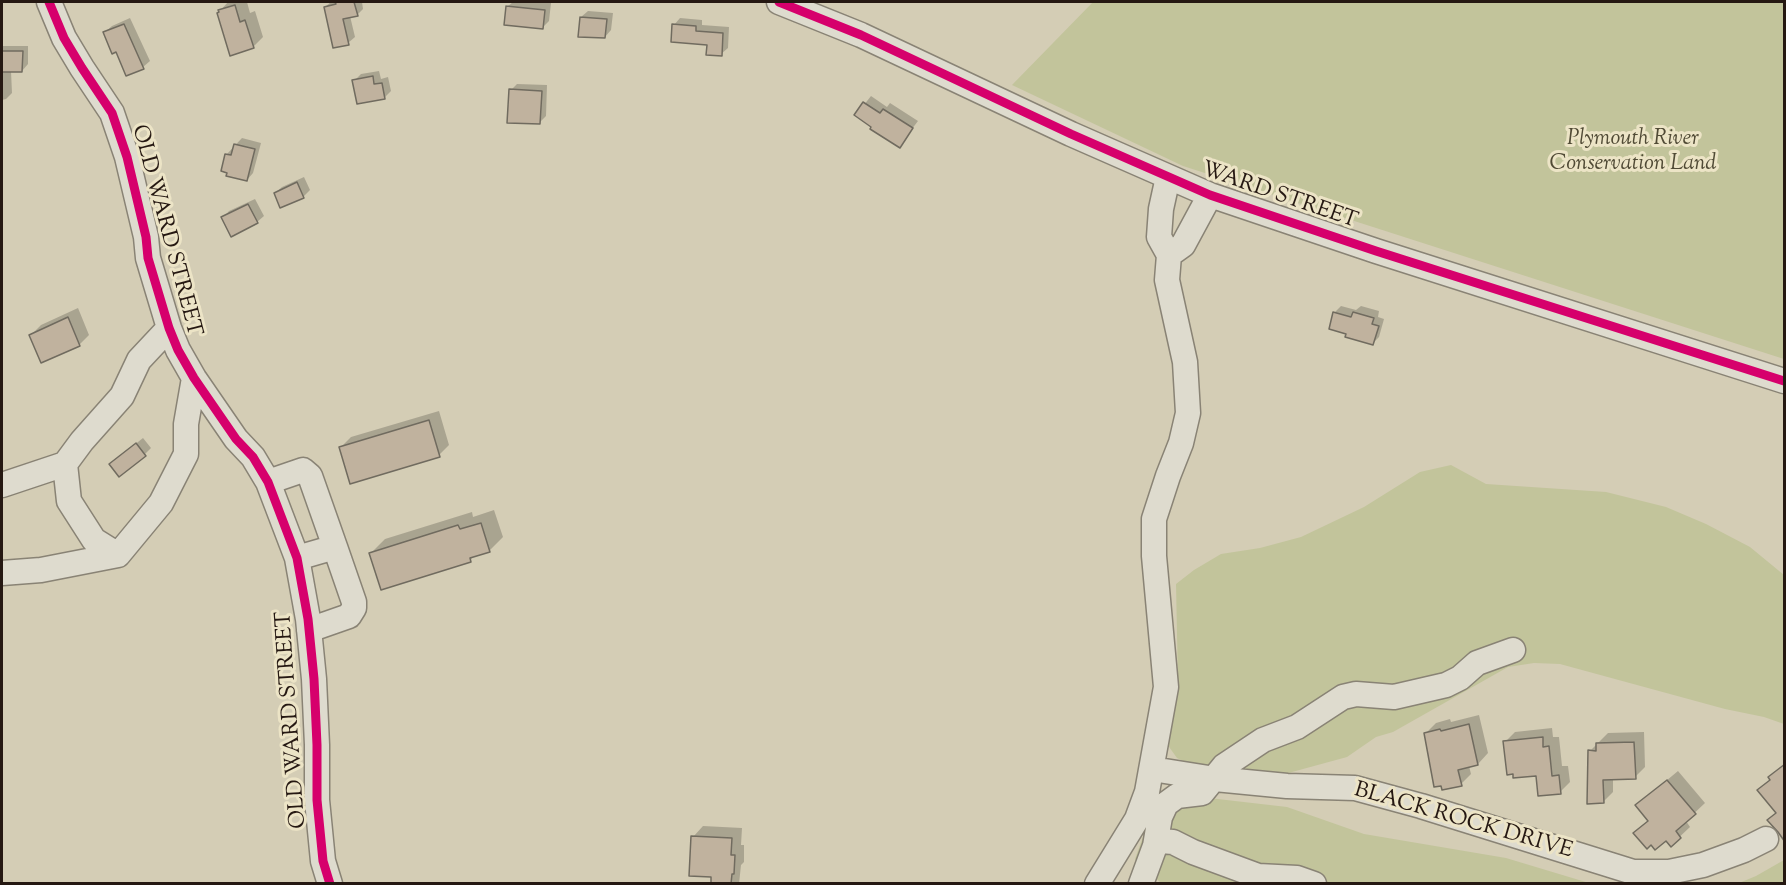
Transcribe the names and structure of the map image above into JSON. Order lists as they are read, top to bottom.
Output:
{
  "streets": {
    "street": ["WARD STREET", "OLD WARD STREET", "BLACK ROCK DRIVE"]
  },
  "parks": ["Plymouth River Conservation Land"]
}
